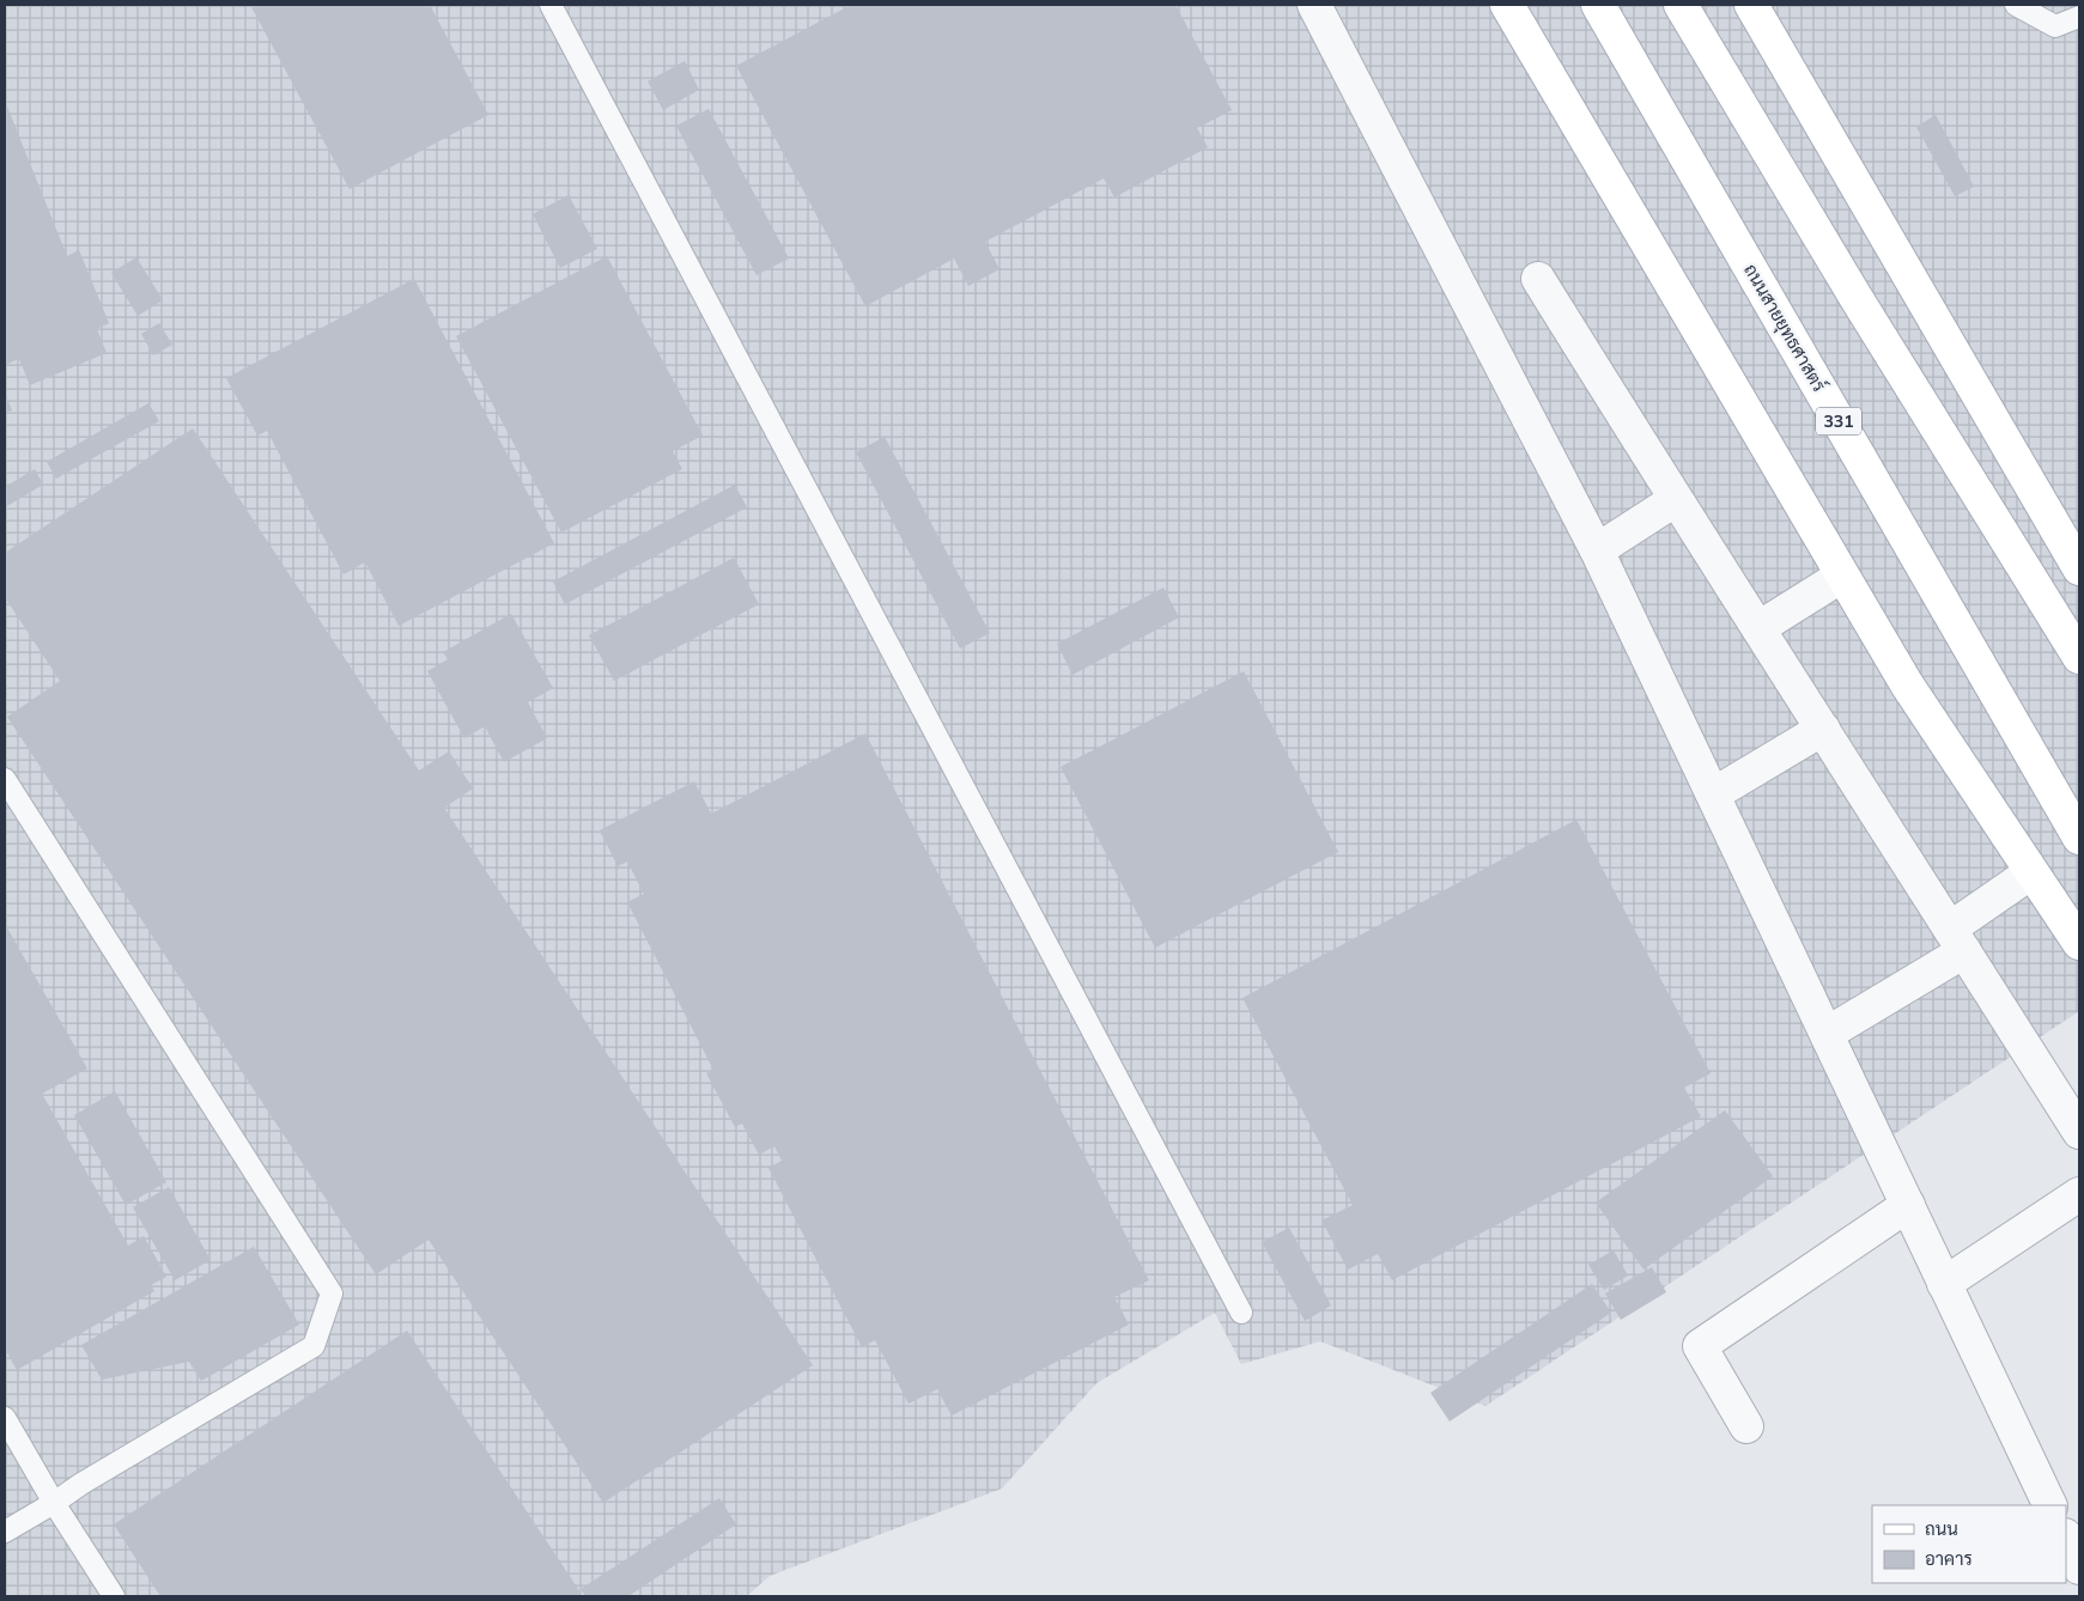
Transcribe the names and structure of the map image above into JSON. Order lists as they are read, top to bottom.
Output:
{
  "streets": {
    "main road": ["ถนนสายยุทธศาสตร์", "331"]
  },
  "legend": ["ถนน", "อาคาร"]
}
